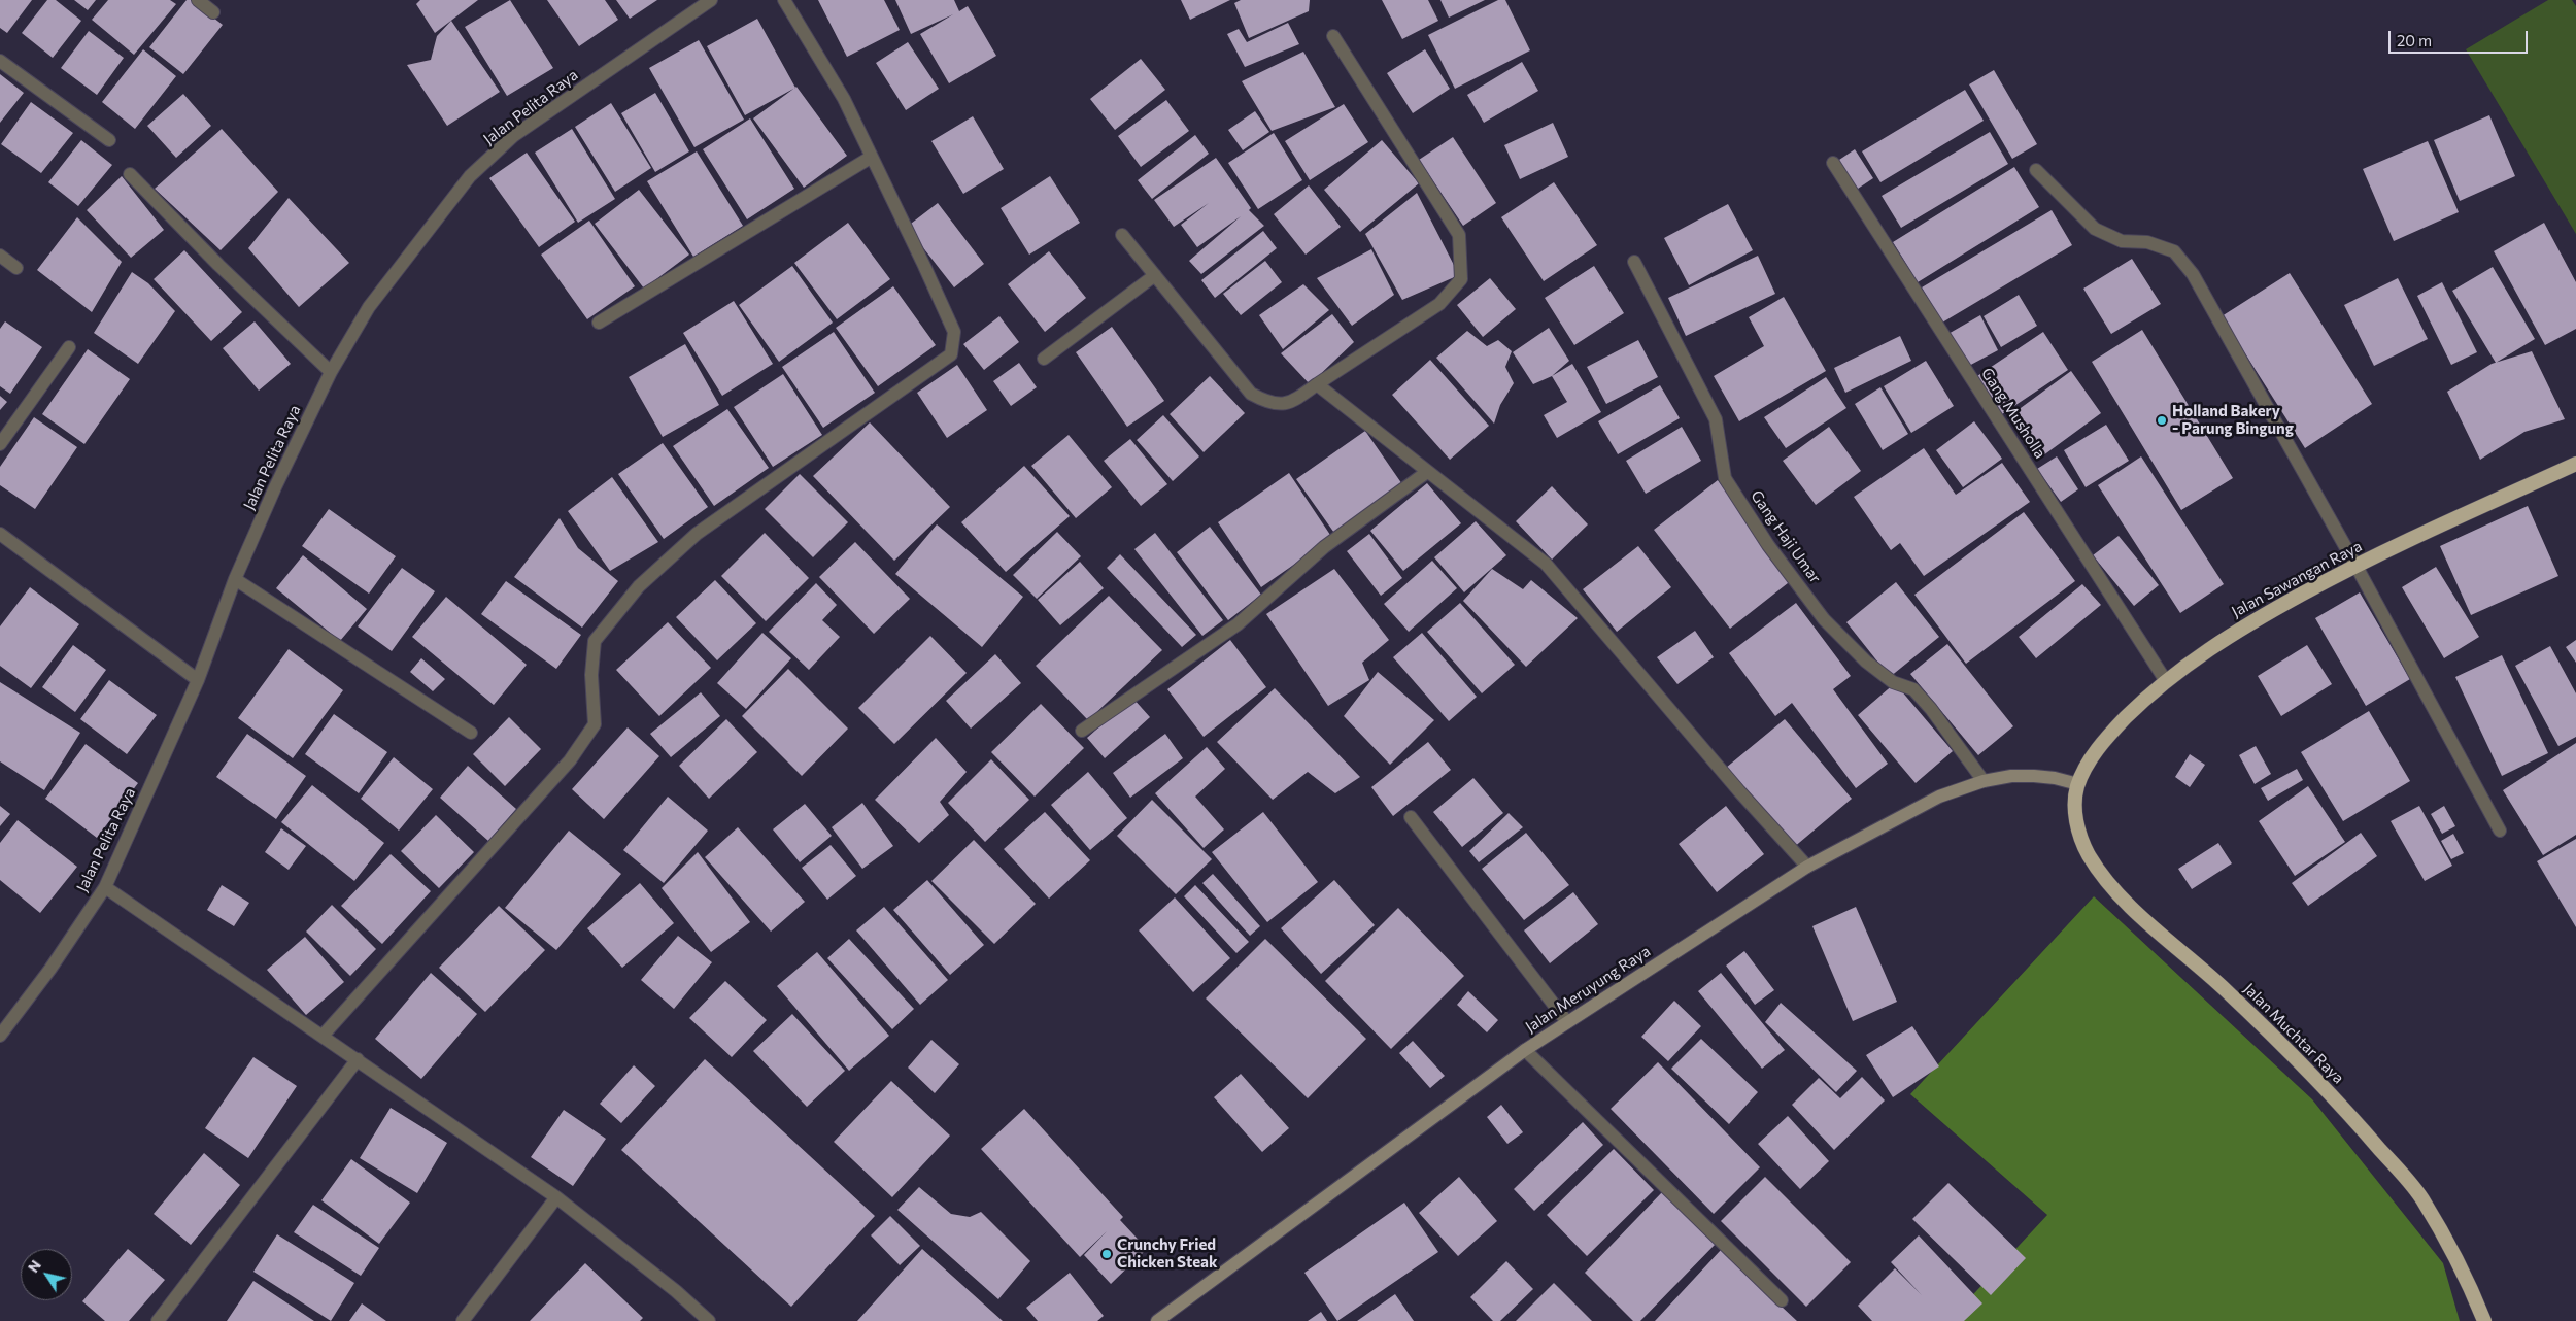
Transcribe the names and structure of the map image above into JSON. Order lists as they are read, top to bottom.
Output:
{
  "streets": {
    "highway": ["Jalan Sawangan Raya", "Jalan Muchtar Raya"],
    "main road": ["Jalan Meruyung Raya"],
    "street": ["Jalan Pelita Raya", "Gang Musholla", "Gang Haji Umar"]
  },
  "crossings": [
    ["Gang Musholla", "Jalan Sawangan Raya"],
    ["Gang Haji Umar", "Jalan Meruyung Raya"],
    ["Jalan Sawangan Raya", "Jalan Meruyung Raya"],
    ["Jalan Sawangan Raya", "Jalan Muchtar Raya"],
    ["Jalan Meruyung Raya", "Jalan Muchtar Raya"]
  ],
  "places": ["Holland Bakery - Parung Bingung", "Crunchy Fried Chicken Steak"],
  "scale_bar": "20 m",
  "north": "top left"
}
